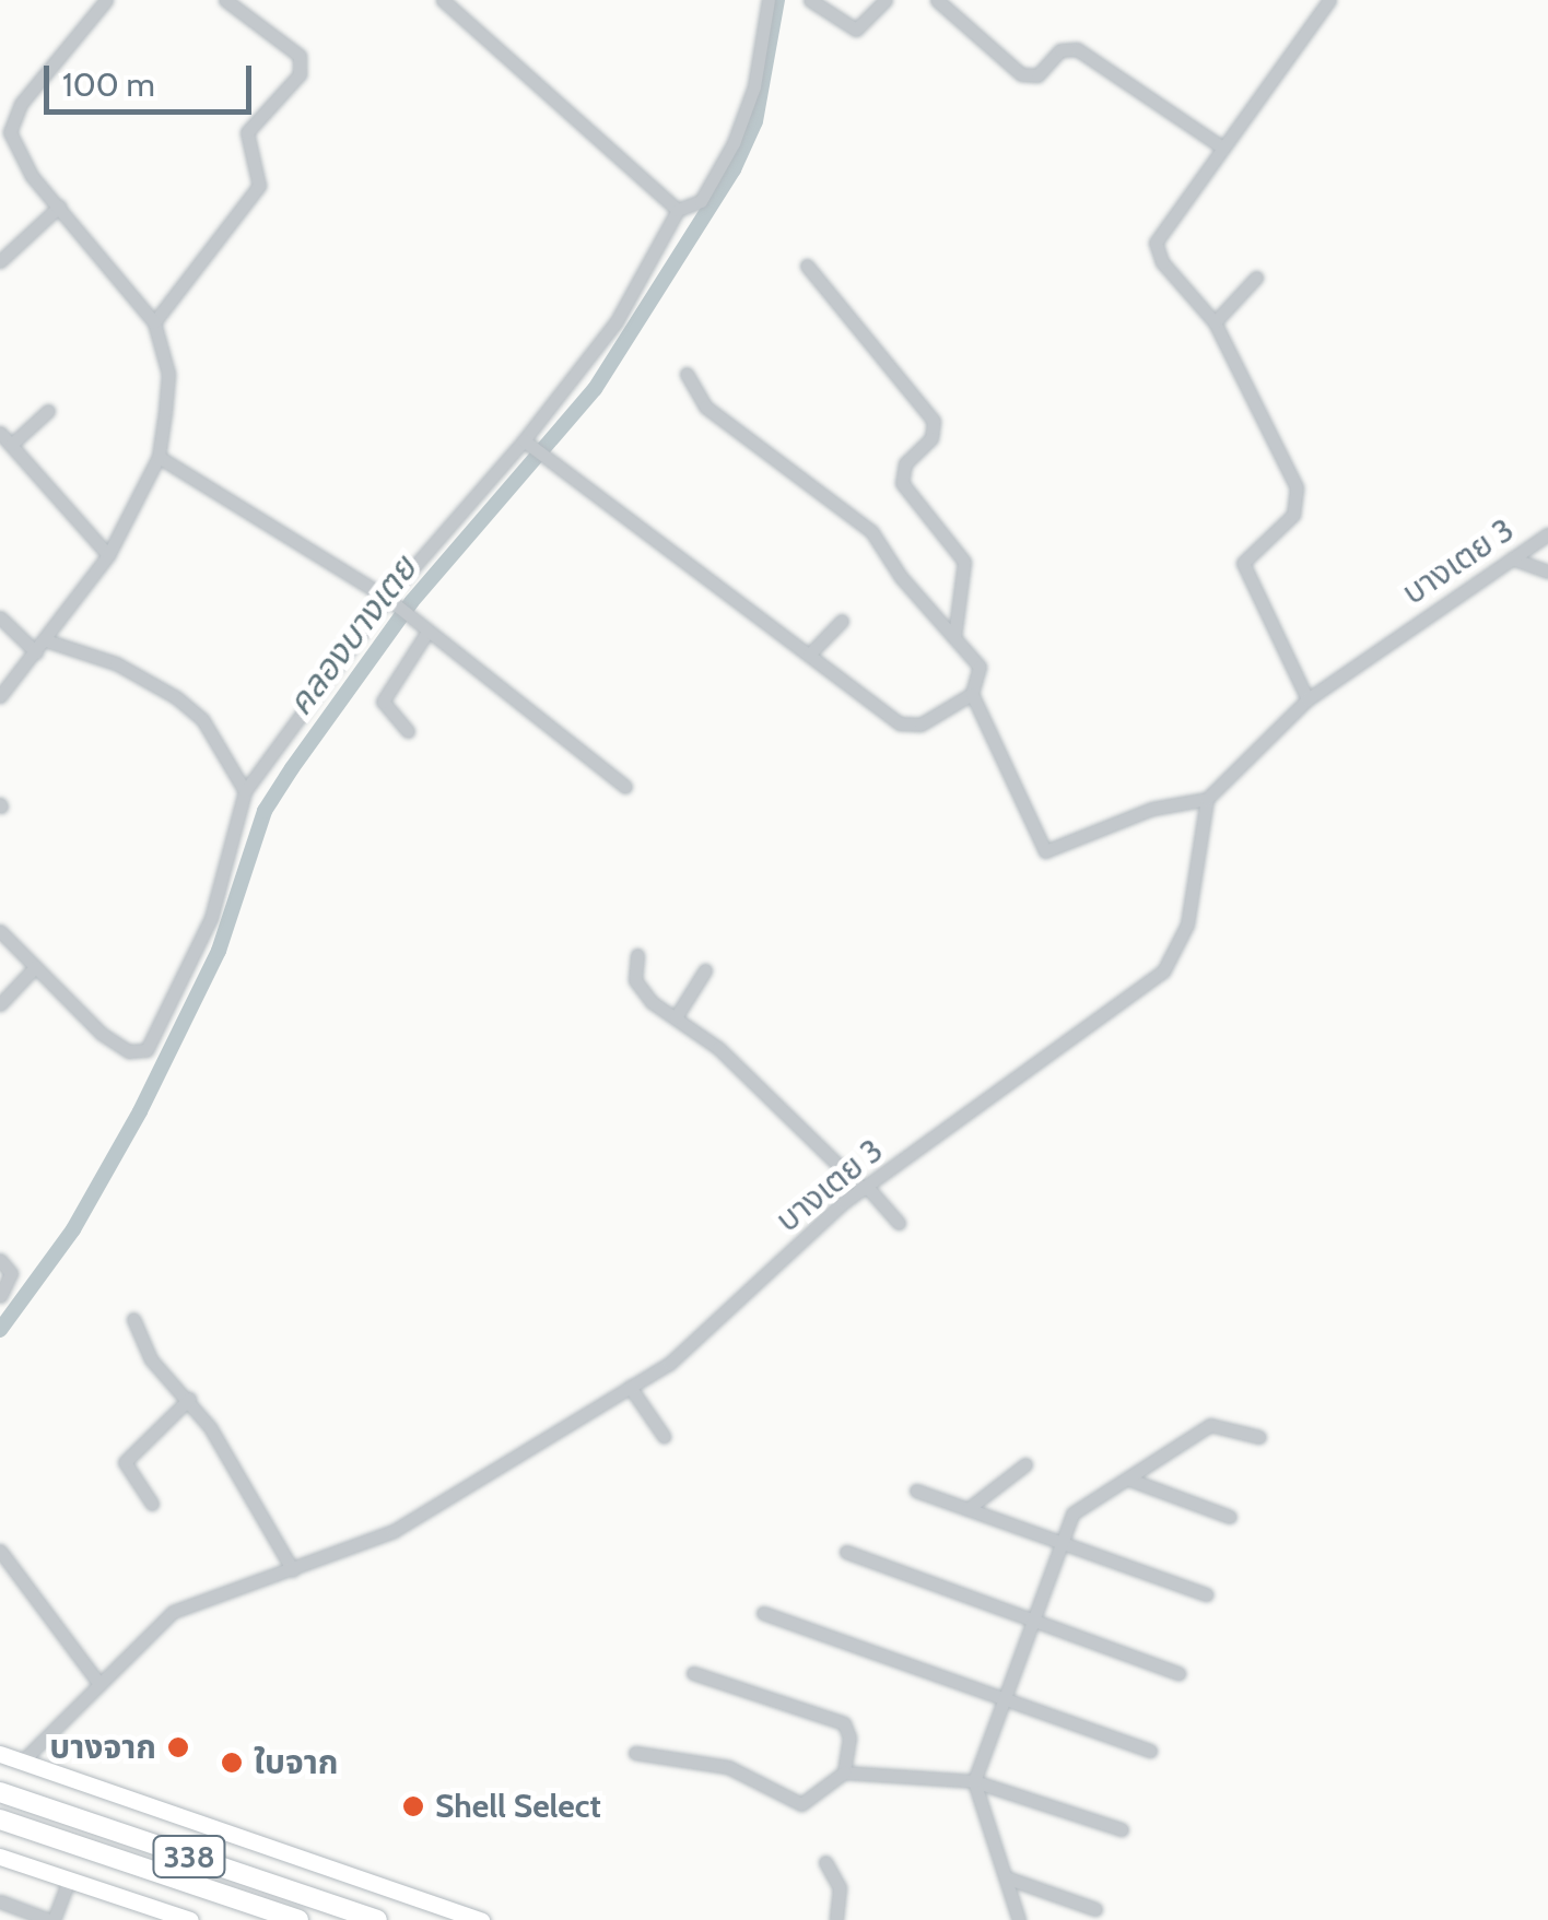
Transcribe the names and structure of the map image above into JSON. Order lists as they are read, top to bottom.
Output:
{
  "streets": {
    "highway": ["338"],
    "street": ["บางเตย 3"]
  },
  "crossings": [
    ["บางเตย 3", "338"]
  ],
  "water": ["คลองบางเตย"],
  "places": ["บางจาก", "ใบจาก", "Shell Select"],
  "scale_bar": "100 m"
}
